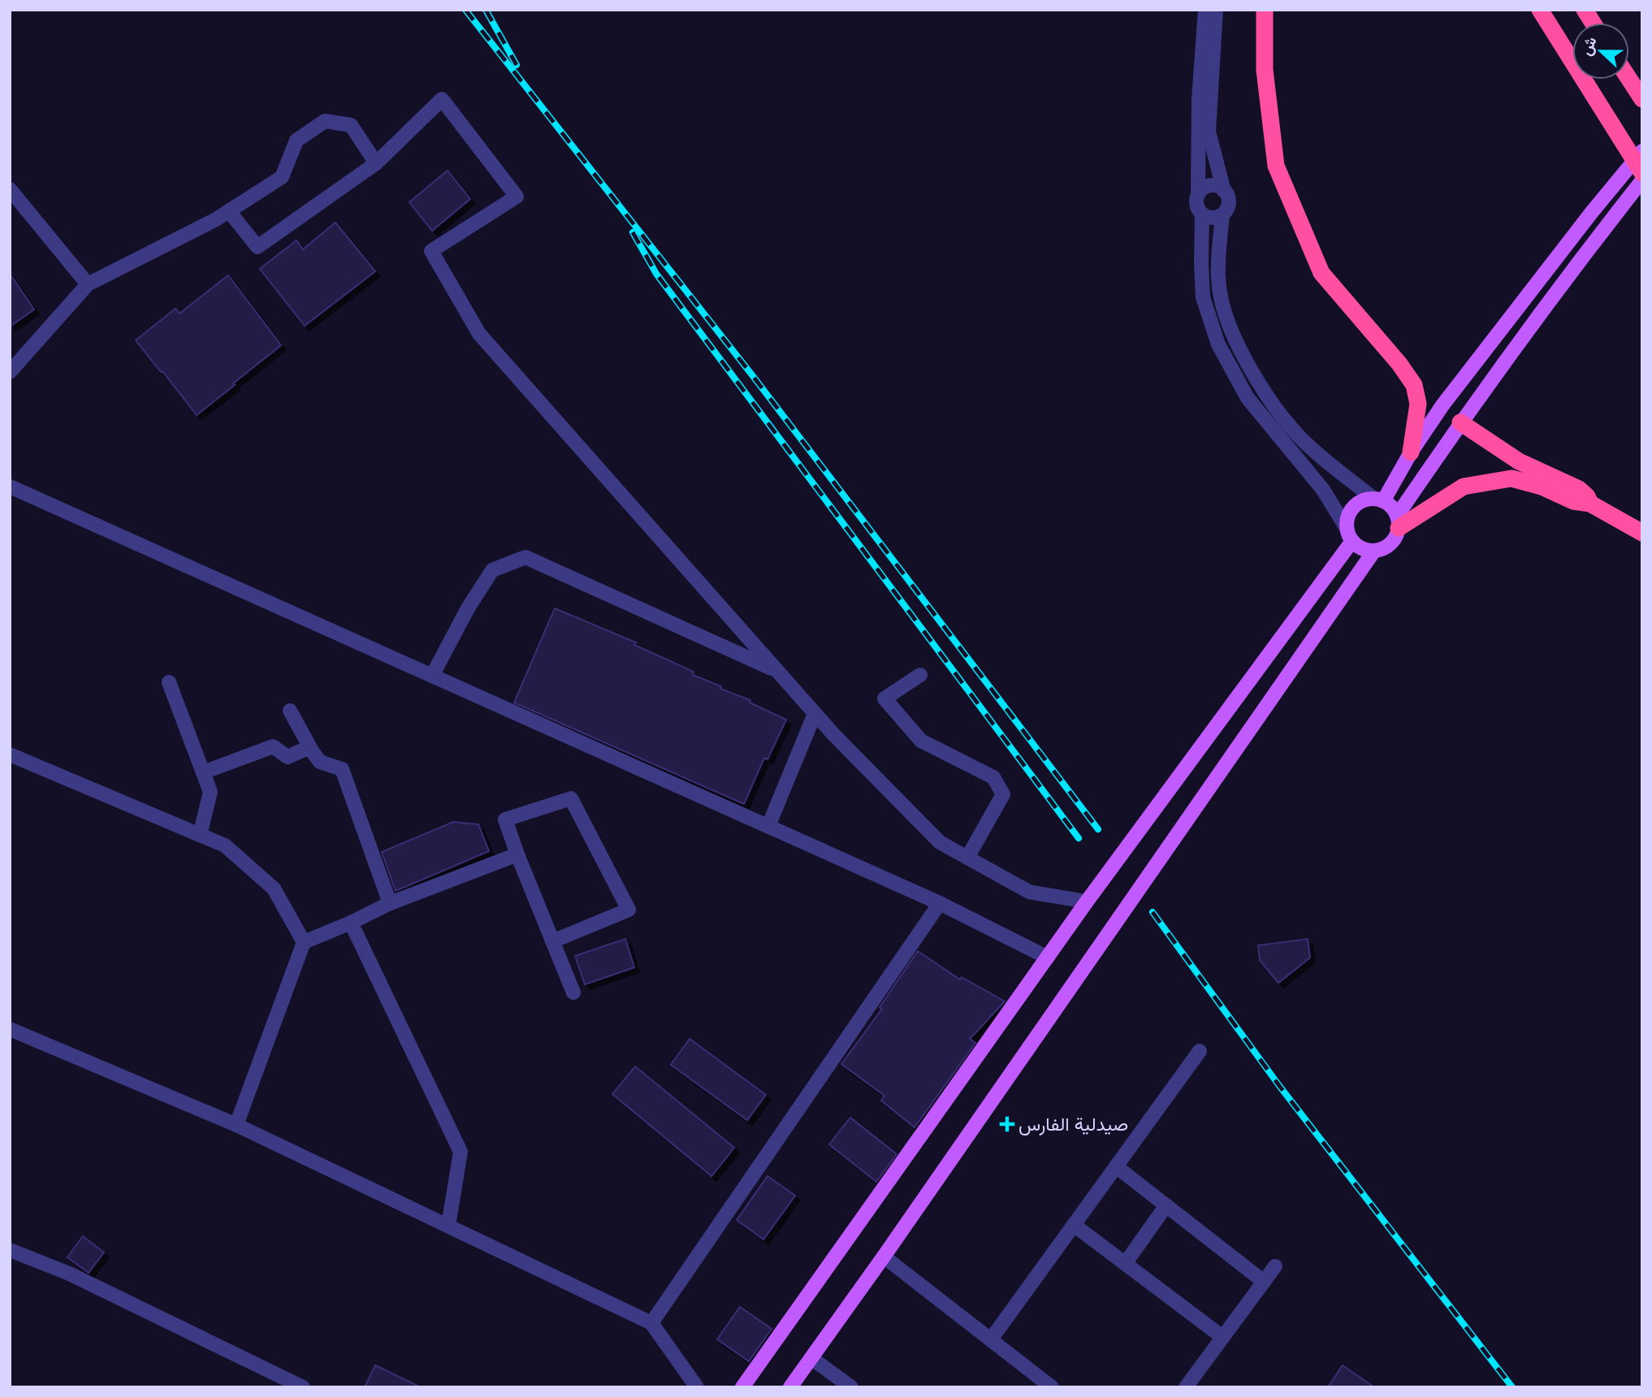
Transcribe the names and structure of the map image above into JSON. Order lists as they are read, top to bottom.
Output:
{
  "places": {
    "health": ["صيدلية الفارس"]
  },
  "north": "left"
}
